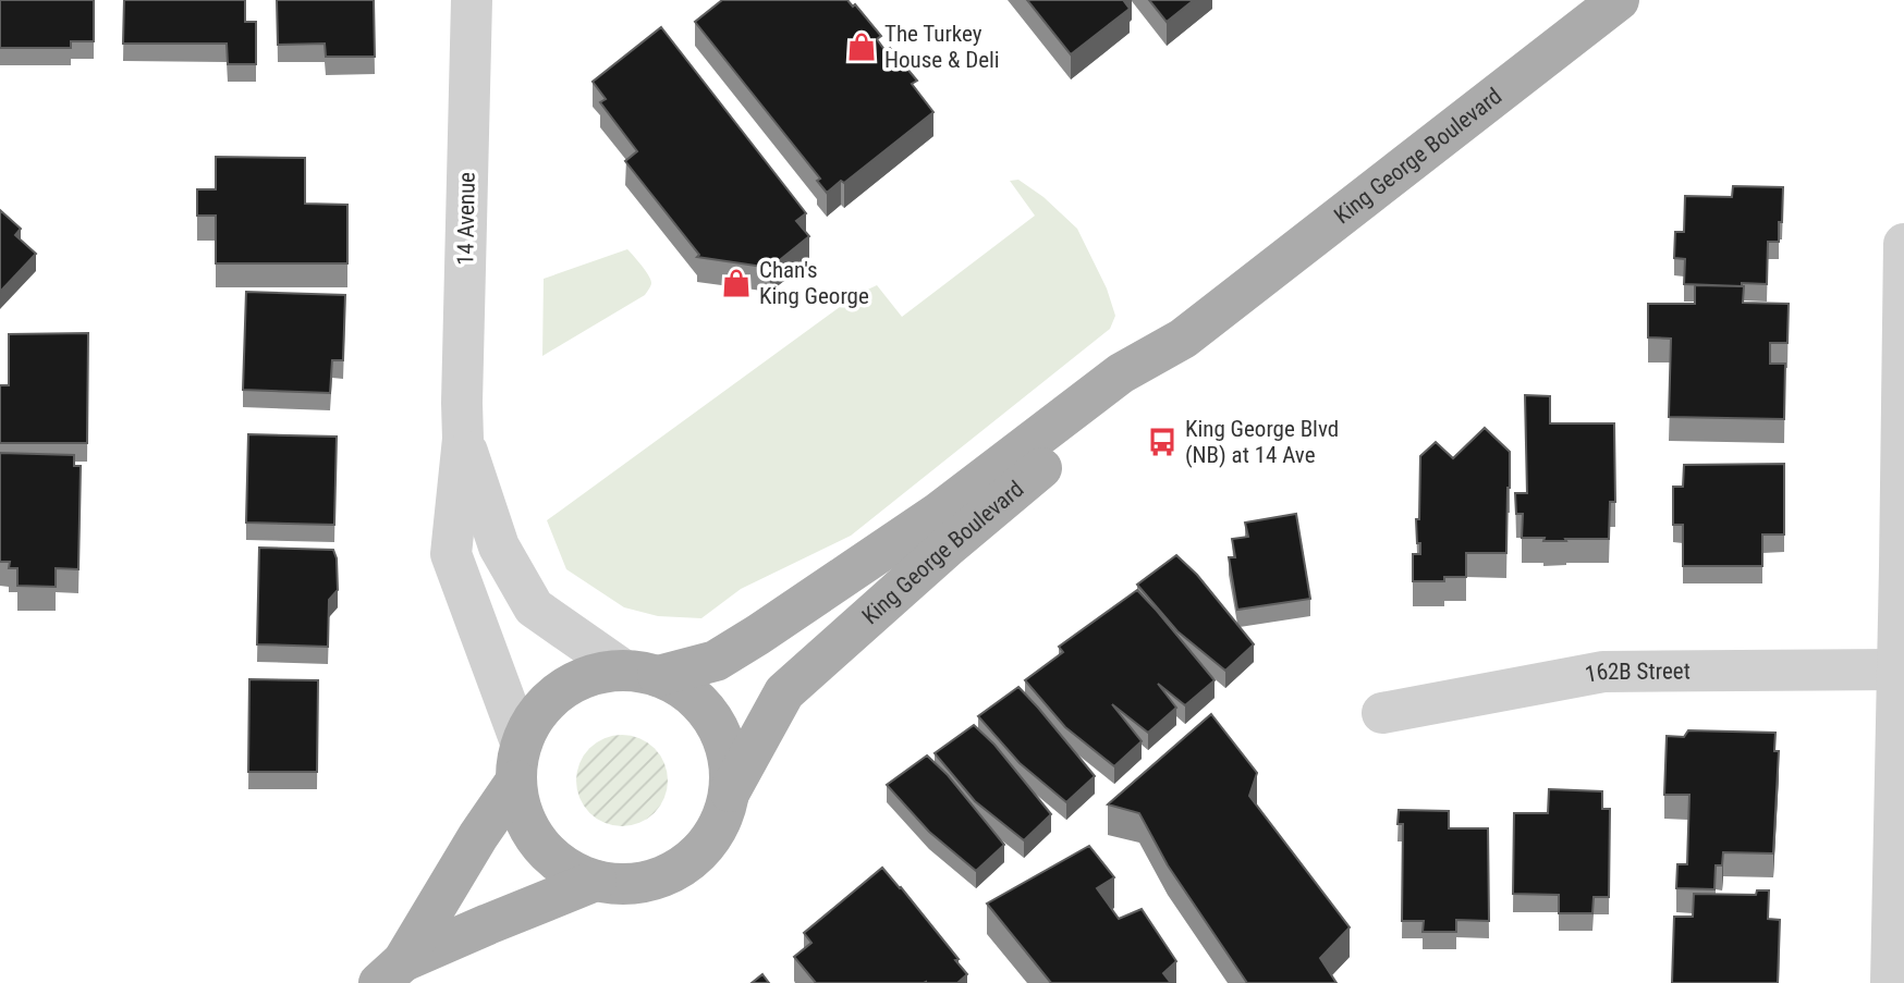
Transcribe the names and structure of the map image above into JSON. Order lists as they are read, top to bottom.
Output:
{
  "streets": {
    "main road": ["King George Boulevard"],
    "street": ["14 Avenue", "162B Street"]
  },
  "crossings": [
    ["King George Boulevard", "14 Avenue"]
  ],
  "places": {
    "shop": ["The Turkey House & Deli", "Chan's King George"],
    "bus stop": ["King George Blvd (NB) at 14 Ave"]
  }
}
